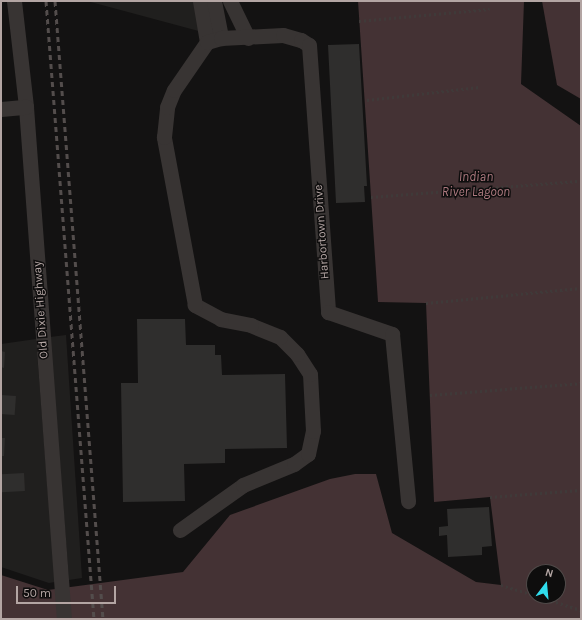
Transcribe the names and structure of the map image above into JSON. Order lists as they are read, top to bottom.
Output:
{
  "streets": {
    "street": ["Harbortown Drive", "Old Dixie Highway"]
  },
  "water": ["Indian River Lagoon"],
  "scale_bar": "50 m",
  "north": "top"
}
